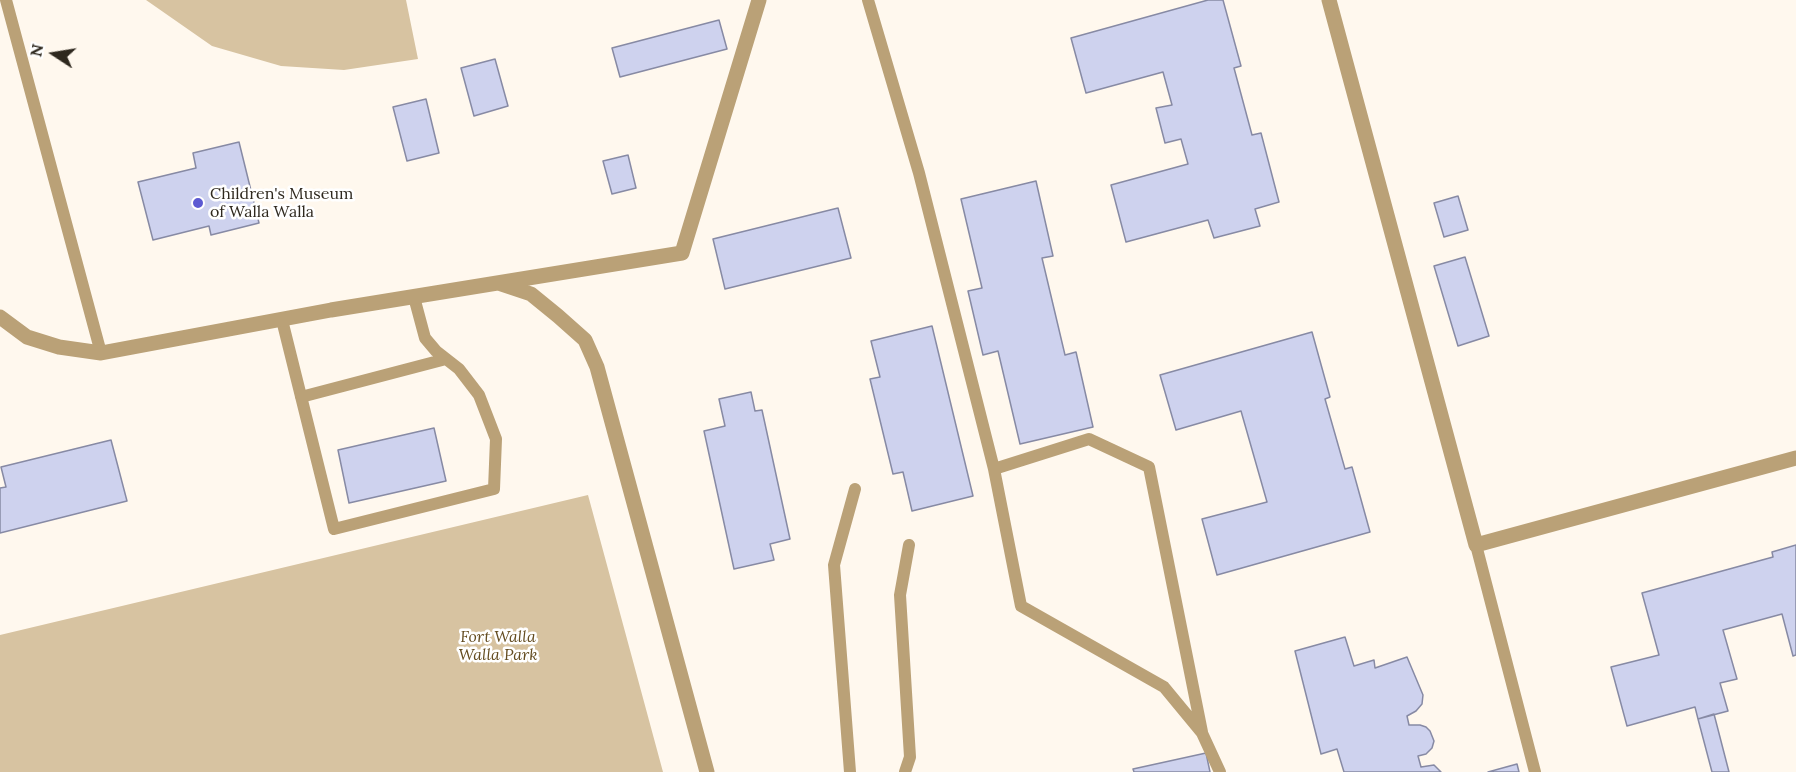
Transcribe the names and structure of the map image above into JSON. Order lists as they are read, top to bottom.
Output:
{
  "parks": ["Fort Walla Walla Park"],
  "places": ["Children's Museum of Walla Walla"],
  "north": "left"
}
